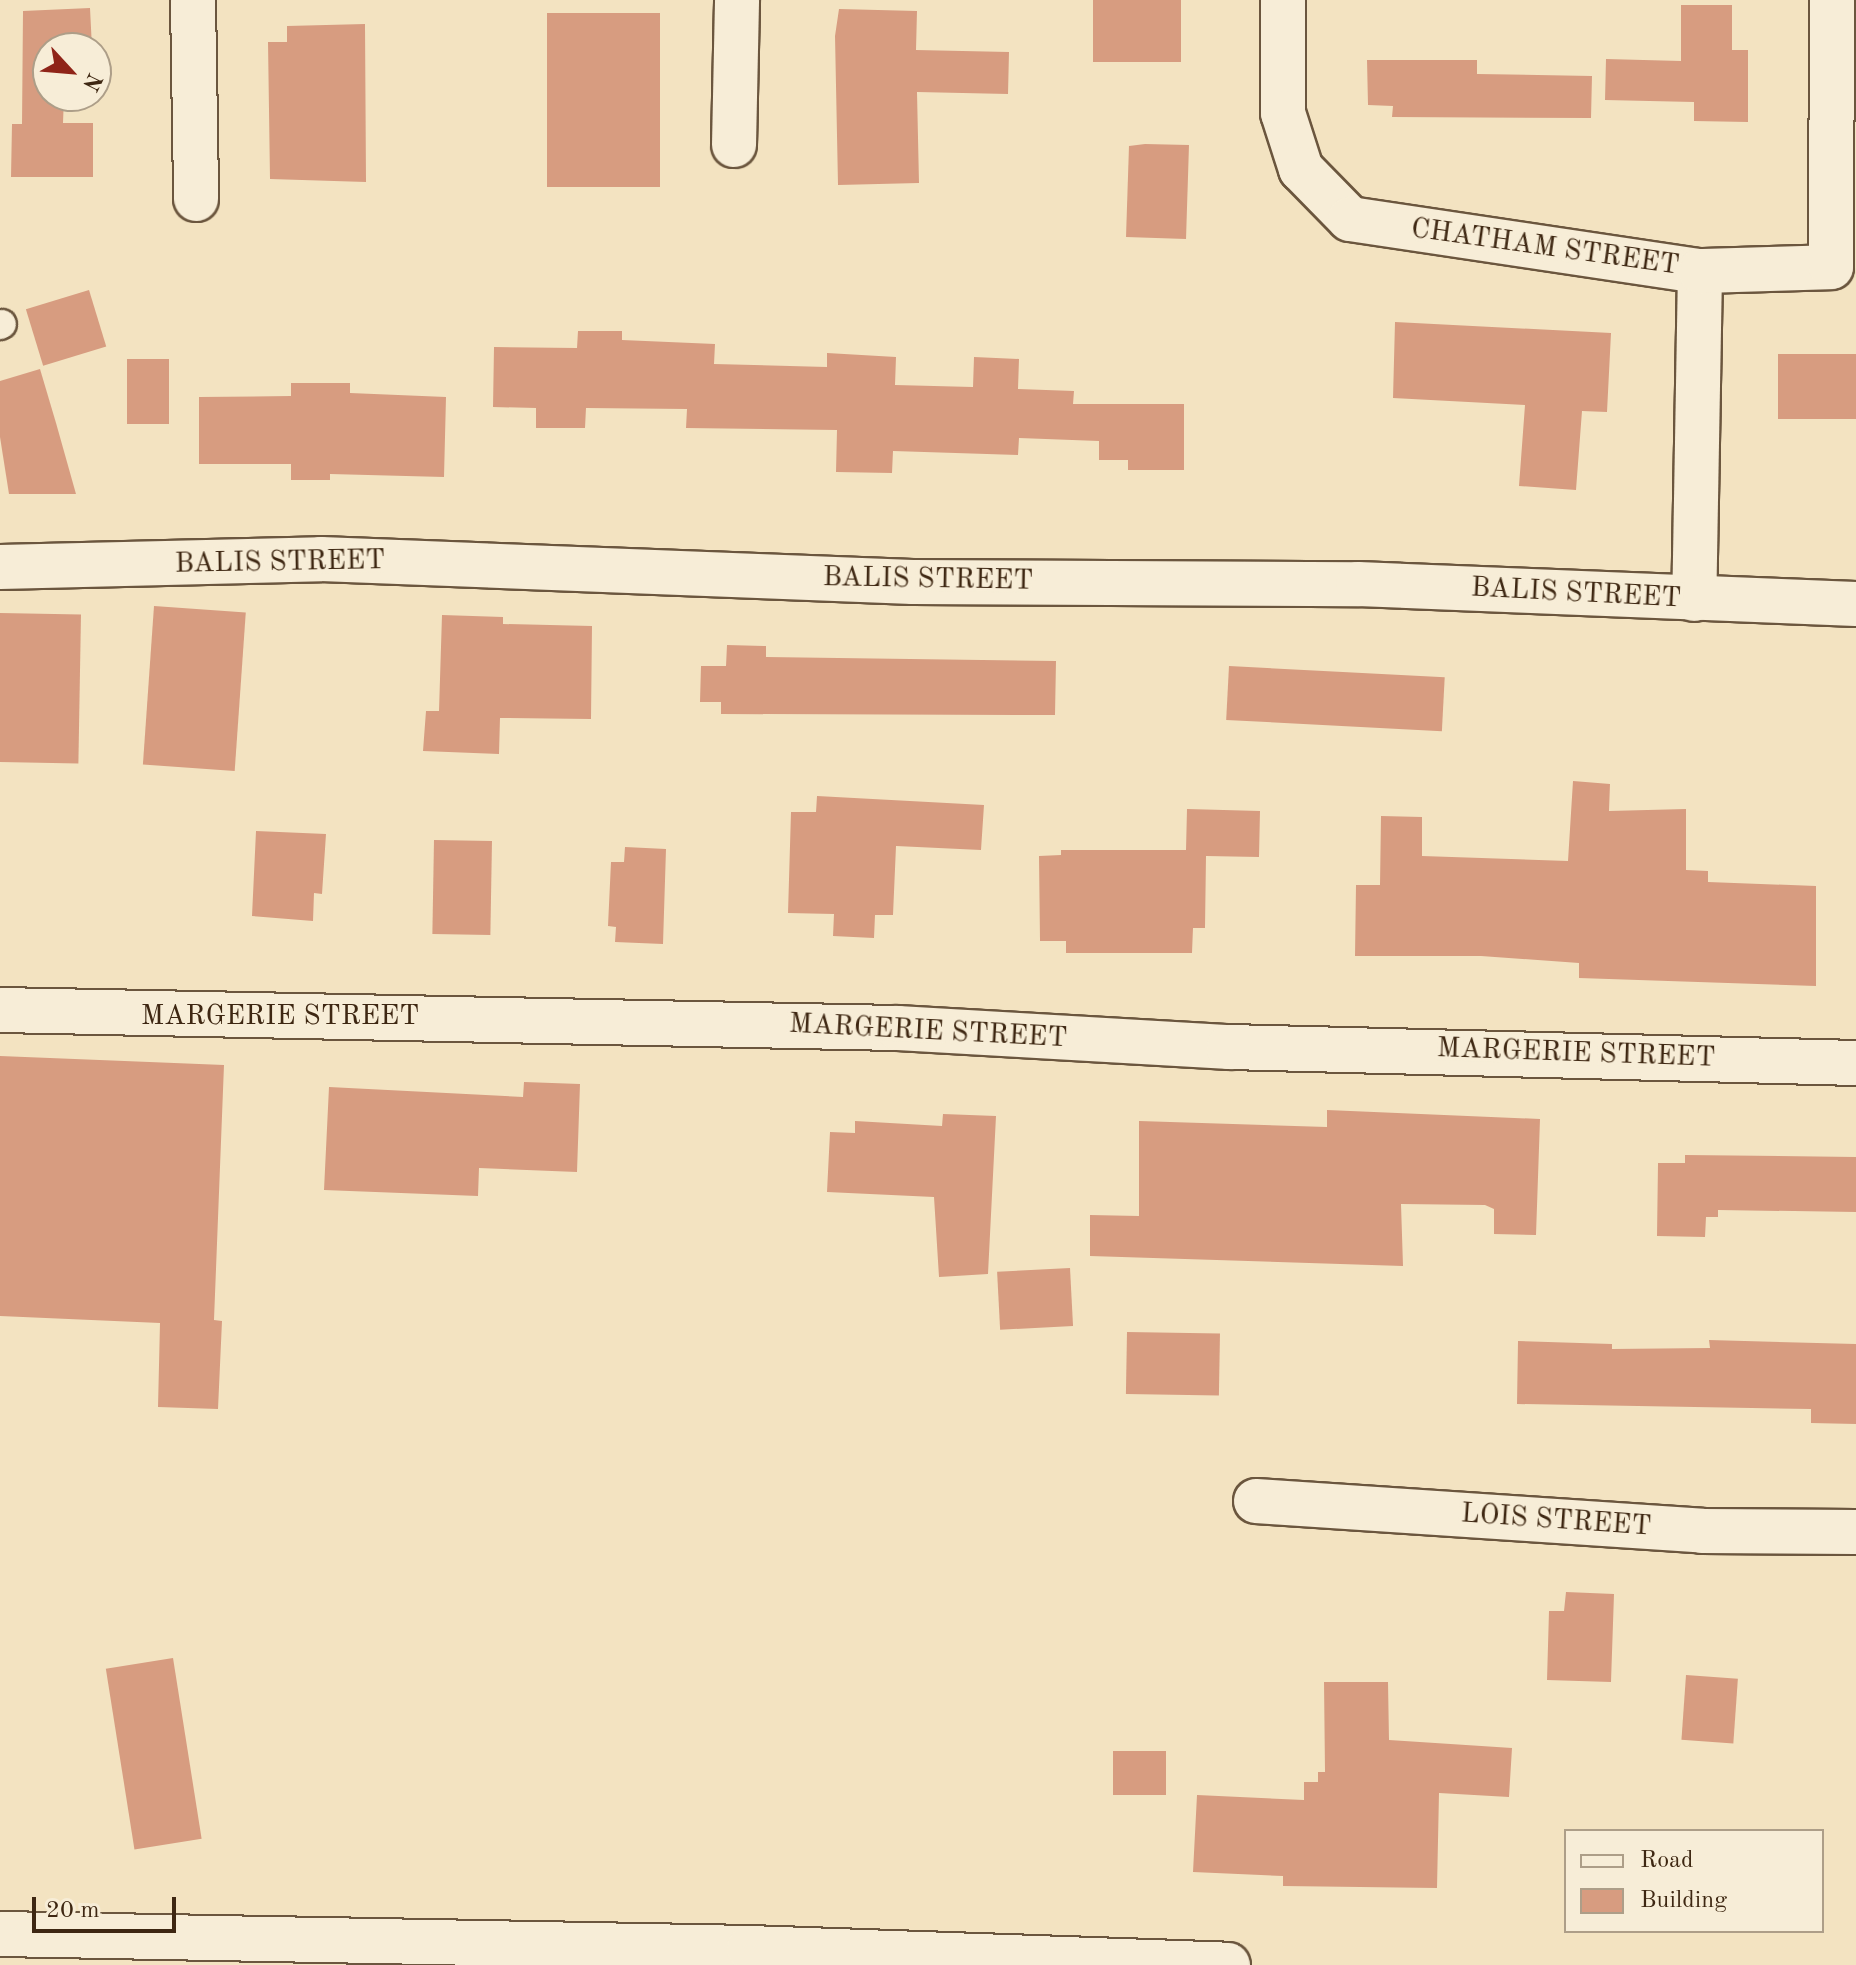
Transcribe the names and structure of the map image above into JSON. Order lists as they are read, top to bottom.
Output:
{
  "streets": {
    "street": [
      "CHATHAM STREET",
      "BALIS STREET",
      "MARGERIE STREET",
      "LOIS STREET"
    ]
  },
  "crossings": [
    ["CHATHAM STREET", "BALIS STREET"]
  ],
  "legend": ["Road", "Building"],
  "scale_bar": "20 m",
  "north": "bottom right"
}
